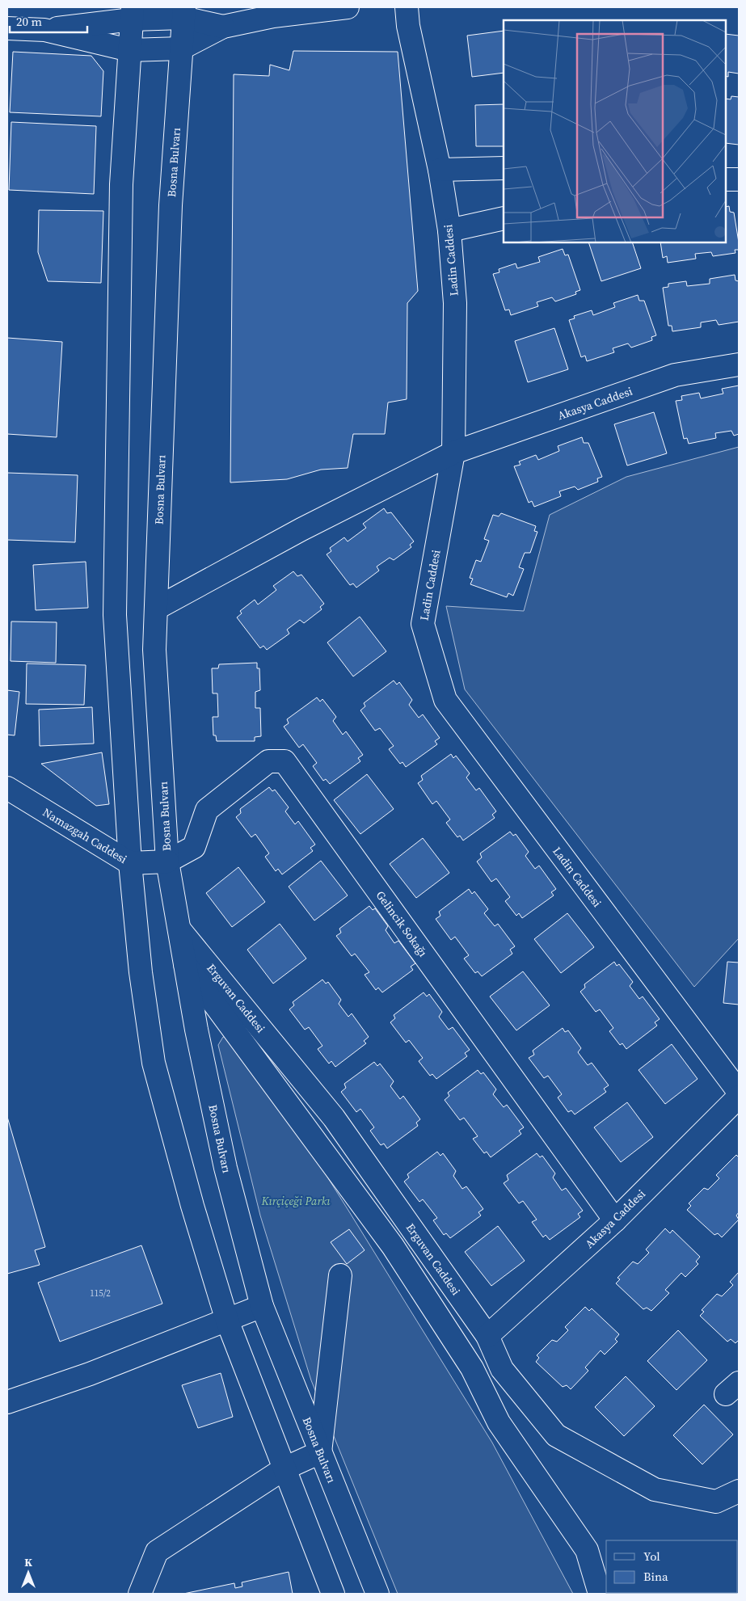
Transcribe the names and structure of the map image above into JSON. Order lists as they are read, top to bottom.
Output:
{
  "streets": {
    "street": [
      "Bosna Bulvarı",
      "Ladin Caddesi",
      "Akasya Caddesi",
      "Namazgah Caddesi",
      "Gelincik Sokağı",
      "Erguvan Caddesi"
    ]
  },
  "crossings": [
    ["Bosna Bulvarı", "Akasya Caddesi"],
    ["Bosna Bulvarı", "Namazgah Caddesi"],
    ["Bosna Bulvarı", "Gelincik Sokağı"],
    ["Bosna Bulvarı", "Erguvan Caddesi"],
    ["Ladin Caddesi", "Akasya Caddesi"],
    ["Akasya Caddesi", "Gelincik Sokağı"],
    ["Akasya Caddesi", "Erguvan Caddesi"],
    ["Namazgah Caddesi", "Gelincik Sokağı"]
  ],
  "parks": ["Kırçiçeği Parkı"],
  "house_numbers": ["115/2"],
  "legend": ["Yol", "Bina"],
  "scale_bar": "20 m",
  "north": "top"
}
